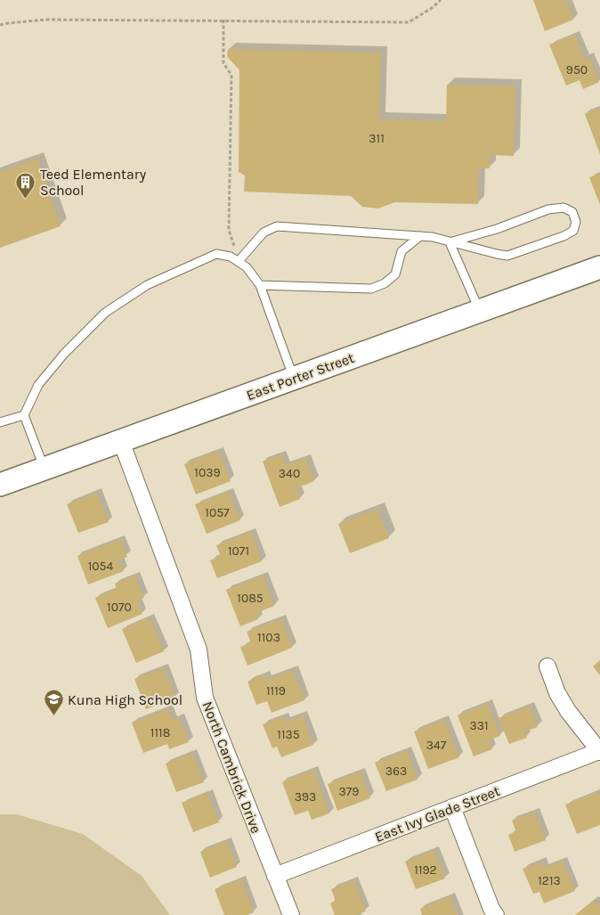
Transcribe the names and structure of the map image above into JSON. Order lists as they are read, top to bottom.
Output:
{
  "streets": {
    "street": ["East Porter Street", "North Cambrick Drive", "East Ivy Glade Street"]
  },
  "crossings": [
    ["East Porter Street", "North Cambrick Drive"],
    ["North Cambrick Drive", "East Ivy Glade Street"]
  ],
  "places": {
    "building": ["Teed Elementary School"],
    "school or university": ["Kuna High School"]
  },
  "house_numbers": [
    "950",
    "311",
    "1039",
    "340",
    "1057",
    "1071",
    "1054",
    "1085",
    "1070",
    "1103",
    "1119",
    "331",
    "1118",
    "1135",
    "347",
    "363",
    "379",
    "393",
    "1192",
    "1213"
  ]
}
